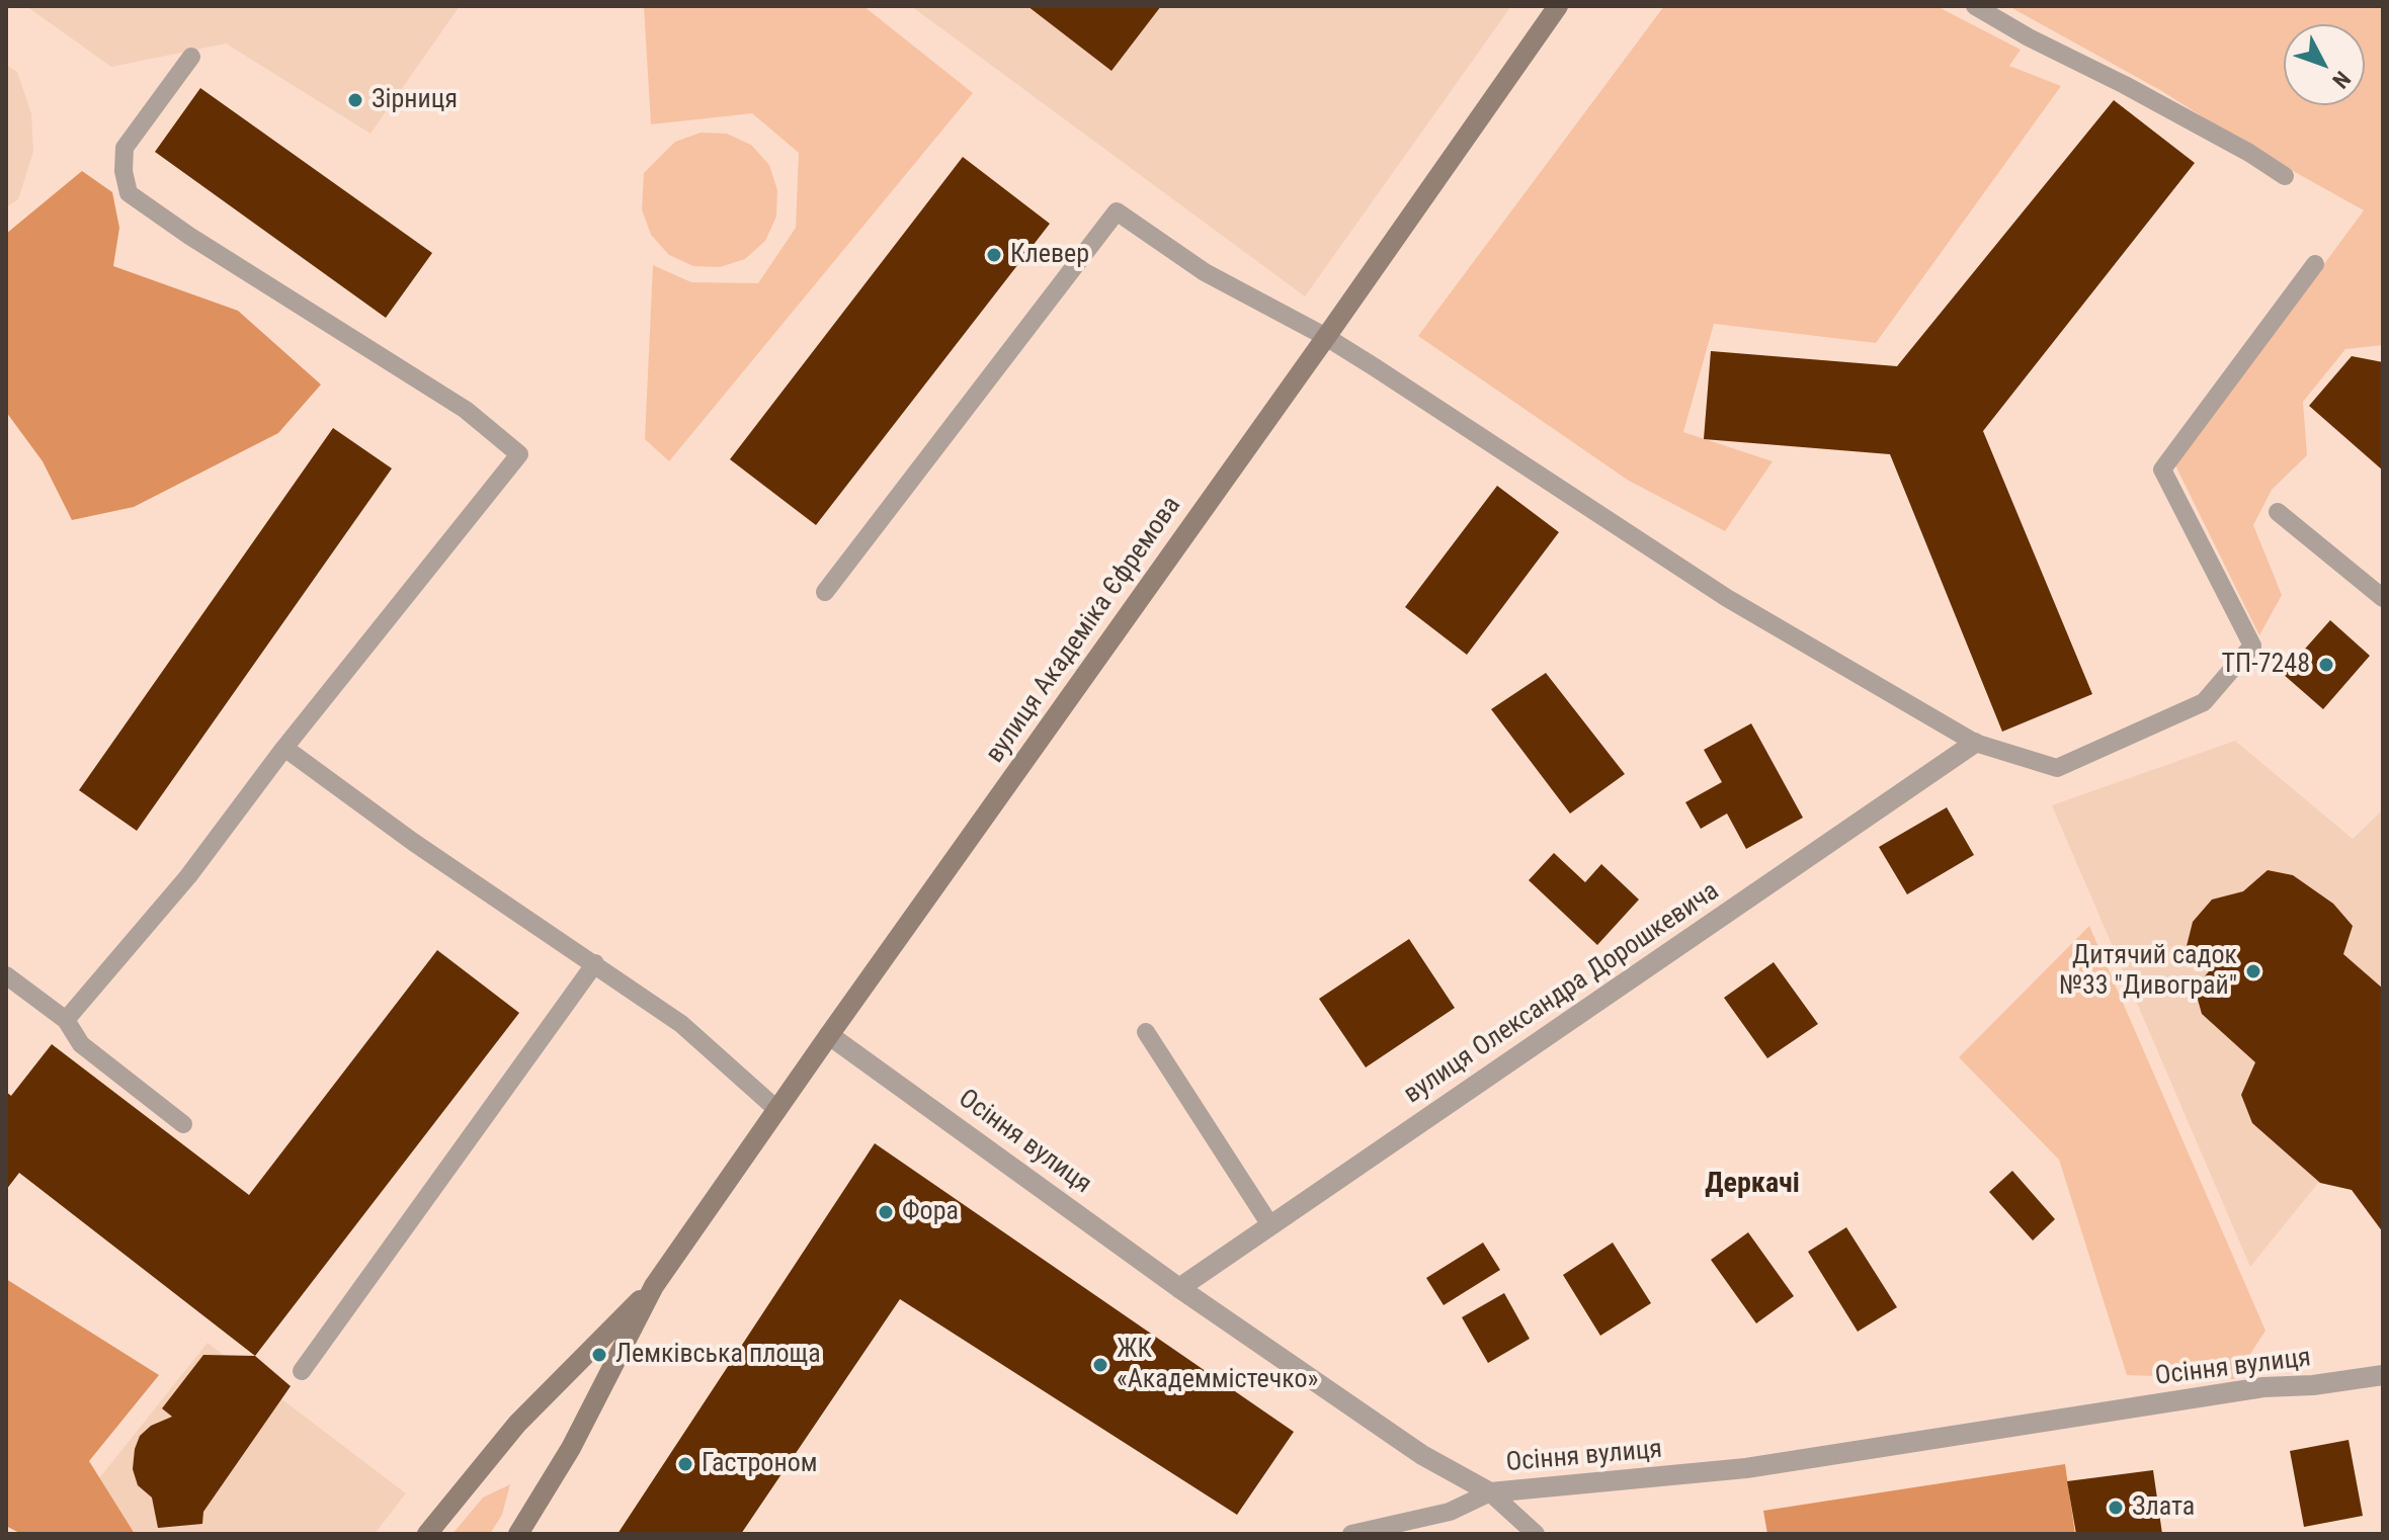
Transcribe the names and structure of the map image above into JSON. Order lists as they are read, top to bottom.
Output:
{
  "streets": {
    "main road": ["вулиця Академіка Єфремова"],
    "street": ["вулиця Олександра Дорошкевича", "Осіння вулиця"]
  },
  "crossings": [
    ["вулиця Академіка Єфремова", "Осіння вулиця"],
    ["вулиця Олександра Дорошкевича", "Осіння вулиця"]
  ],
  "districts": ["Деркачі"],
  "places": [
    "Зірниця",
    "Клевер",
    "ТП-7248",
    "Дитячий садок №33 \"Дивограй\"",
    "Фора",
    "Лемківська площа",
    "ЖК «Академмістечко»",
    "Гастроном",
    "Злата"
  ],
  "north": "bottom right"
}
